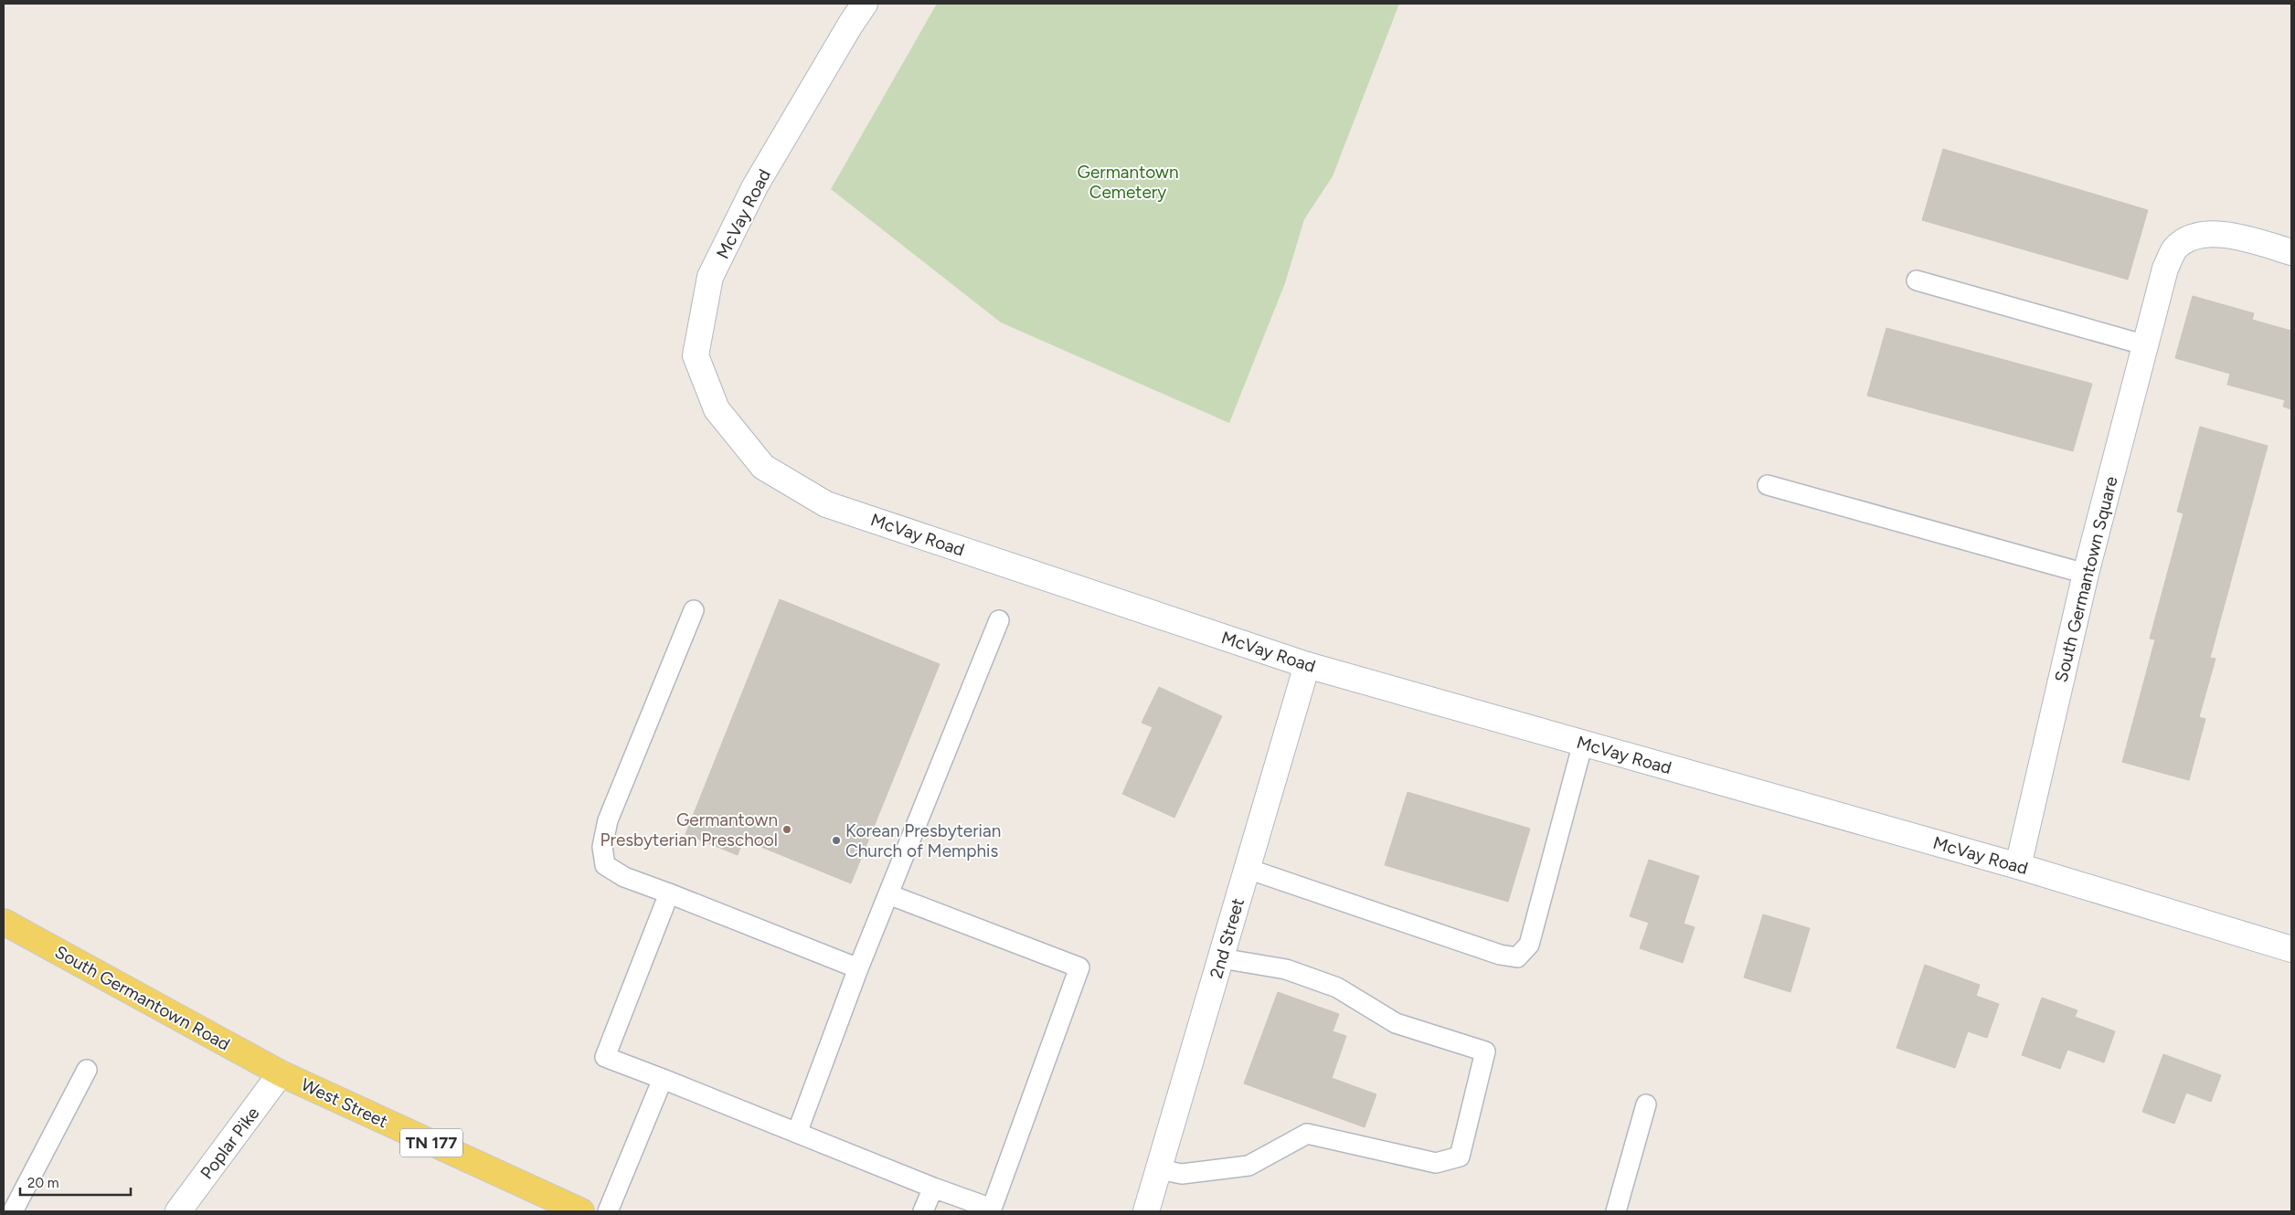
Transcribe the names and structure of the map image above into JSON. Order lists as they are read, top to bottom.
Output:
{
  "streets": {
    "main road": ["South Germantown Road", "West Street", "TN 177"],
    "street": [
      "McVay Road",
      "South Germantown Square",
      "2nd Street",
      "Poplar Pike"
    ]
  },
  "crossings": [
    ["McVay Road", "South Germantown Square"],
    ["McVay Road", "2nd Street"],
    ["South Germantown Road", "West Street"],
    ["South Germantown Road", "Poplar Pike"],
    ["West Street", "Poplar Pike"]
  ],
  "parks": ["Germantown Cemetery"],
  "places": ["Germantown Presbyterian Preschool", "Korean Presbyterian Church of Memphis"],
  "scale_bar": "20 m"
}
